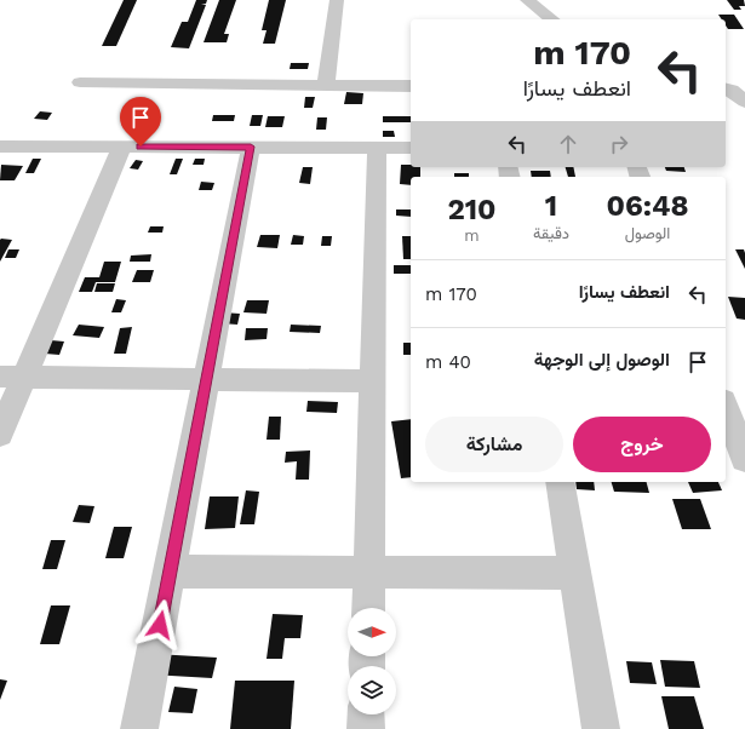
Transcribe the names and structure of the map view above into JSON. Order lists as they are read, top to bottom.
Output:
{
  "north": "right",
  "page": {
    "turn": ["170 m", "انعطف يسارًا"],
    "eta": [
      "06:48",
      "الوصول",
      "1",
      "دقيقة",
      "210",
      "m"
    ],
    "list": [
      {
        "name": "انعطف يسارًا",
        "value": "170 m"
      },
      {
        "name": "الوصول إلى الوجهة",
        "value": "40 m"
      }
    ],
    "buttons": ["خروج", "مشاركة"]
  }
}
